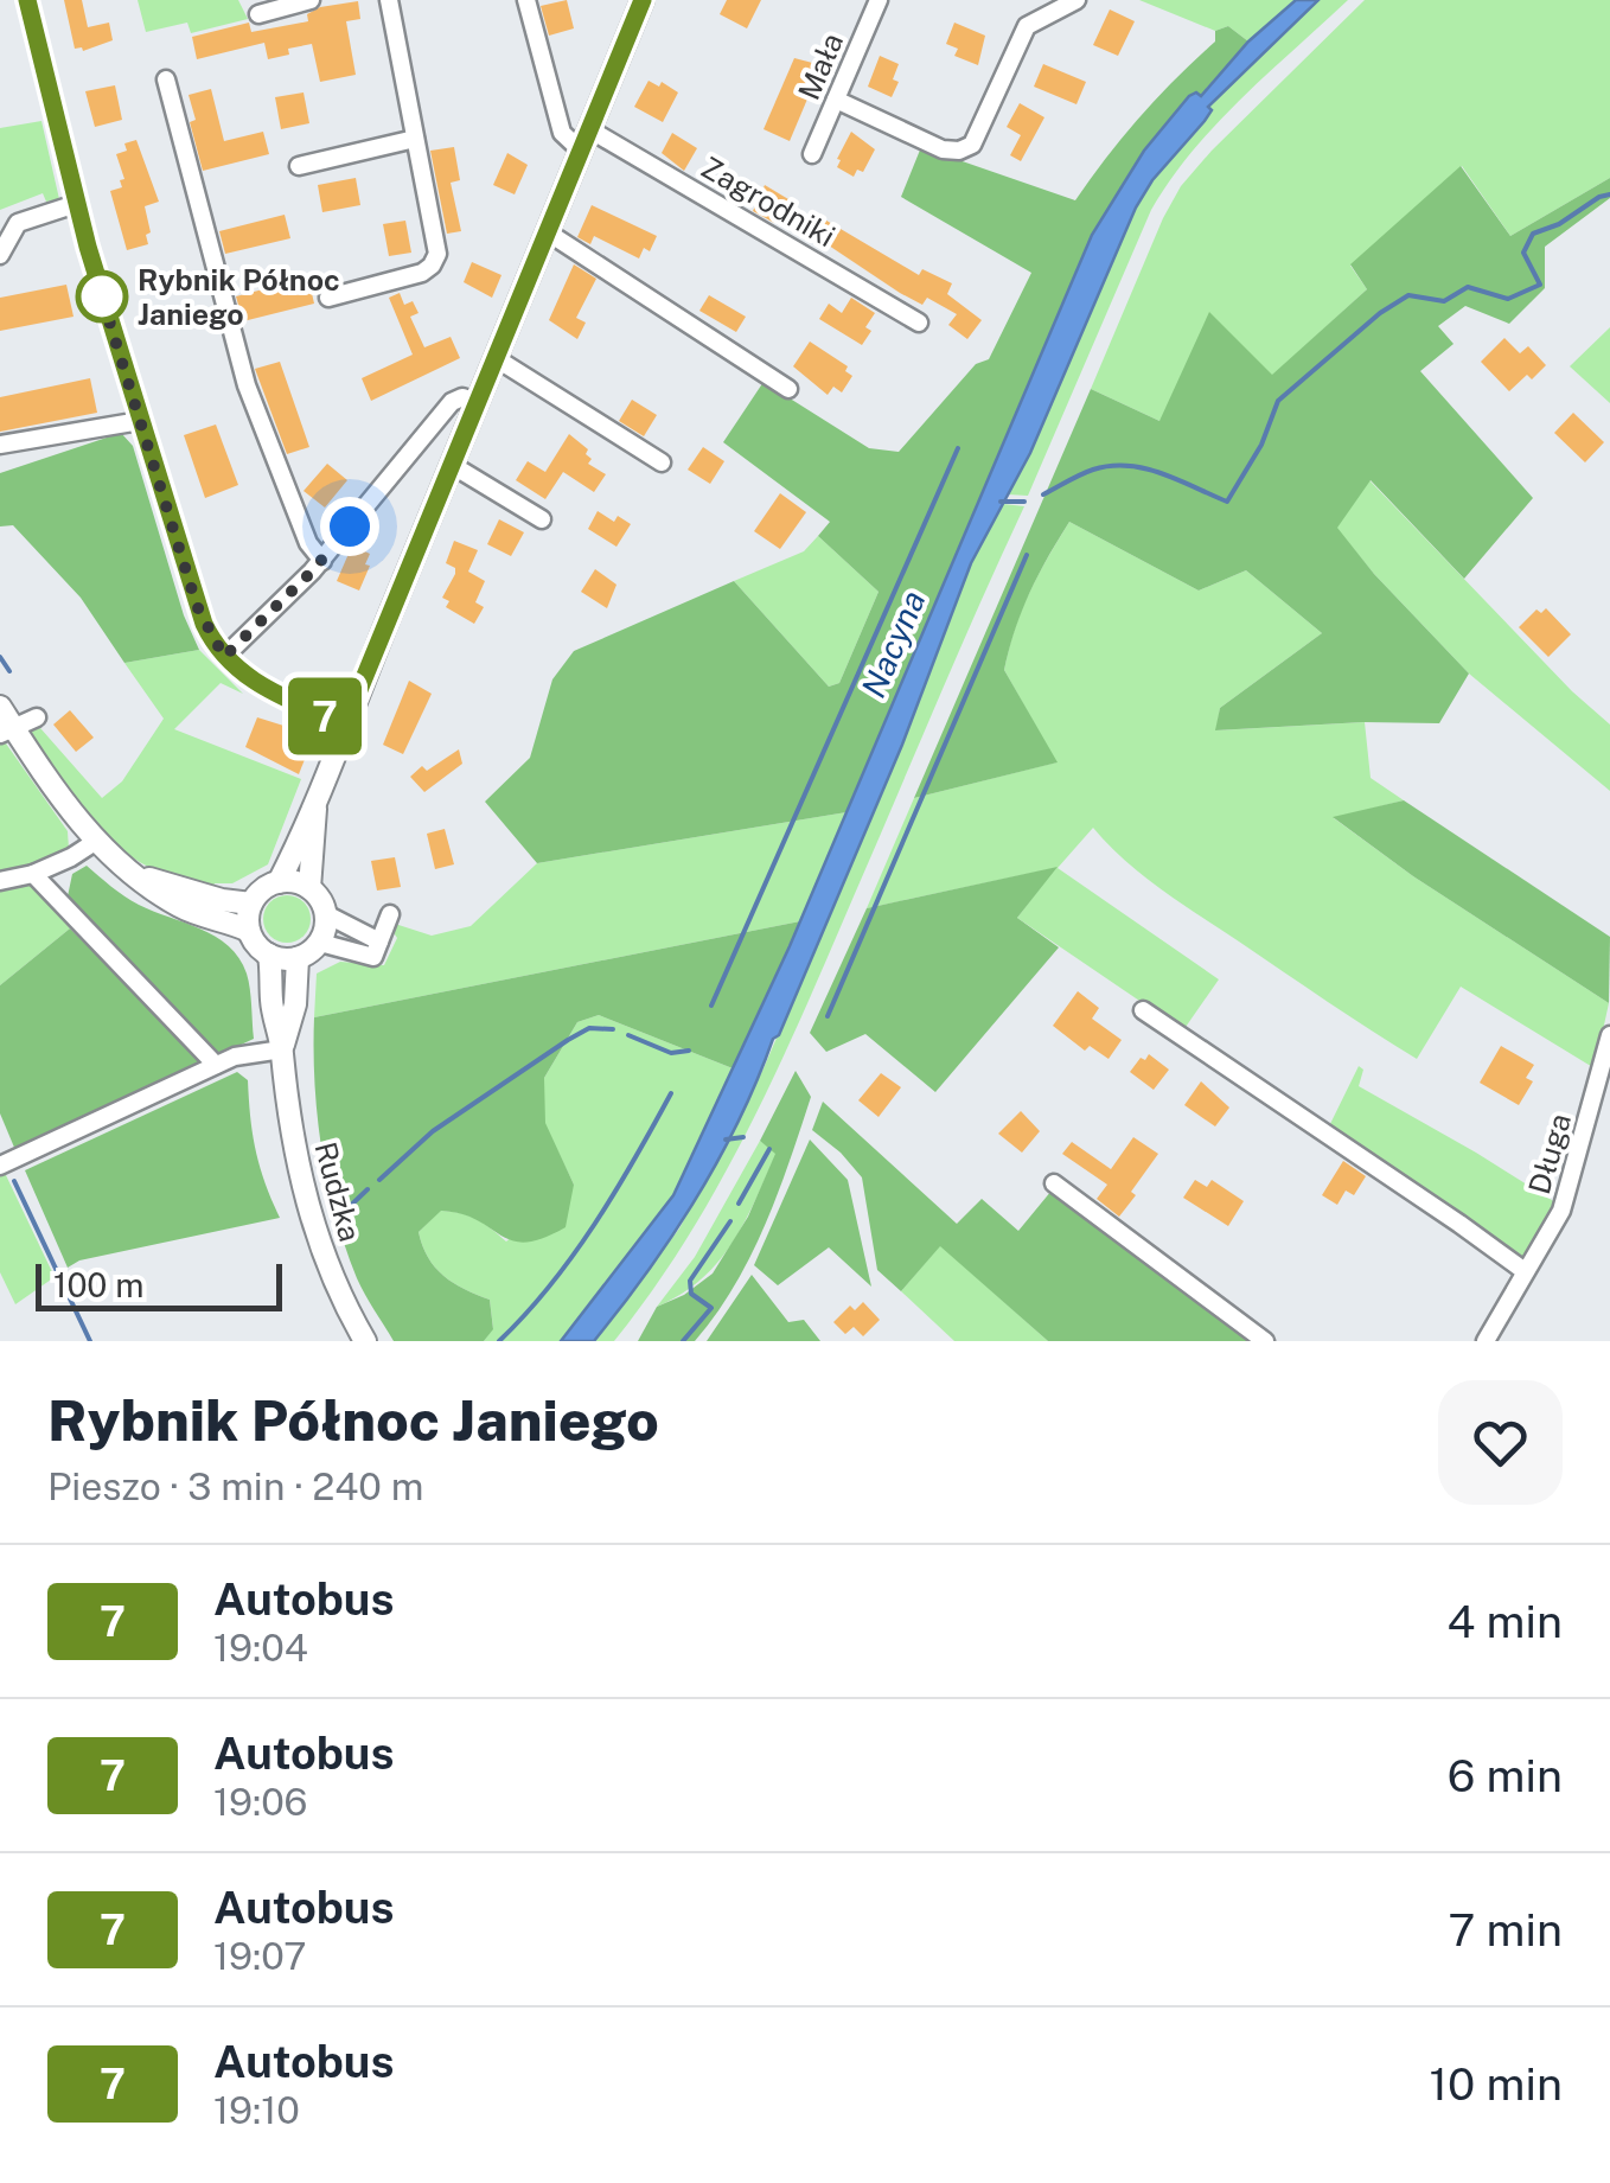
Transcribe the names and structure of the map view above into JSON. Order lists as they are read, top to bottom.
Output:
{
  "streets": {
    "main road": ["Rudzka"],
    "street": ["Mała", "Zagrodniki", "Długa"]
  },
  "water": ["Nacyna"],
  "places": ["Rybnik Północ Janiego"],
  "lines": ["bus line 7"],
  "scale_bar": "100 m",
  "page": {
    "on_map": "7",
    "scale": "100 m",
    "heading": ["Rybnik Północ Janiego", "Pieszo · 3 min · 240 m"],
    "list": [
      {
        "mark": "7",
        "name": "Autobus",
        "note": "19:04",
        "value": "4 min"
      },
      {
        "mark": "7",
        "name": "Autobus",
        "note": "19:06",
        "value": "6 min"
      },
      {
        "mark": "7",
        "name": "Autobus",
        "note": "19:07",
        "value": "7 min"
      },
      {
        "mark": "7",
        "name": "Autobus",
        "note": "19:10",
        "value": "10 min"
      }
    ]
  }
}
